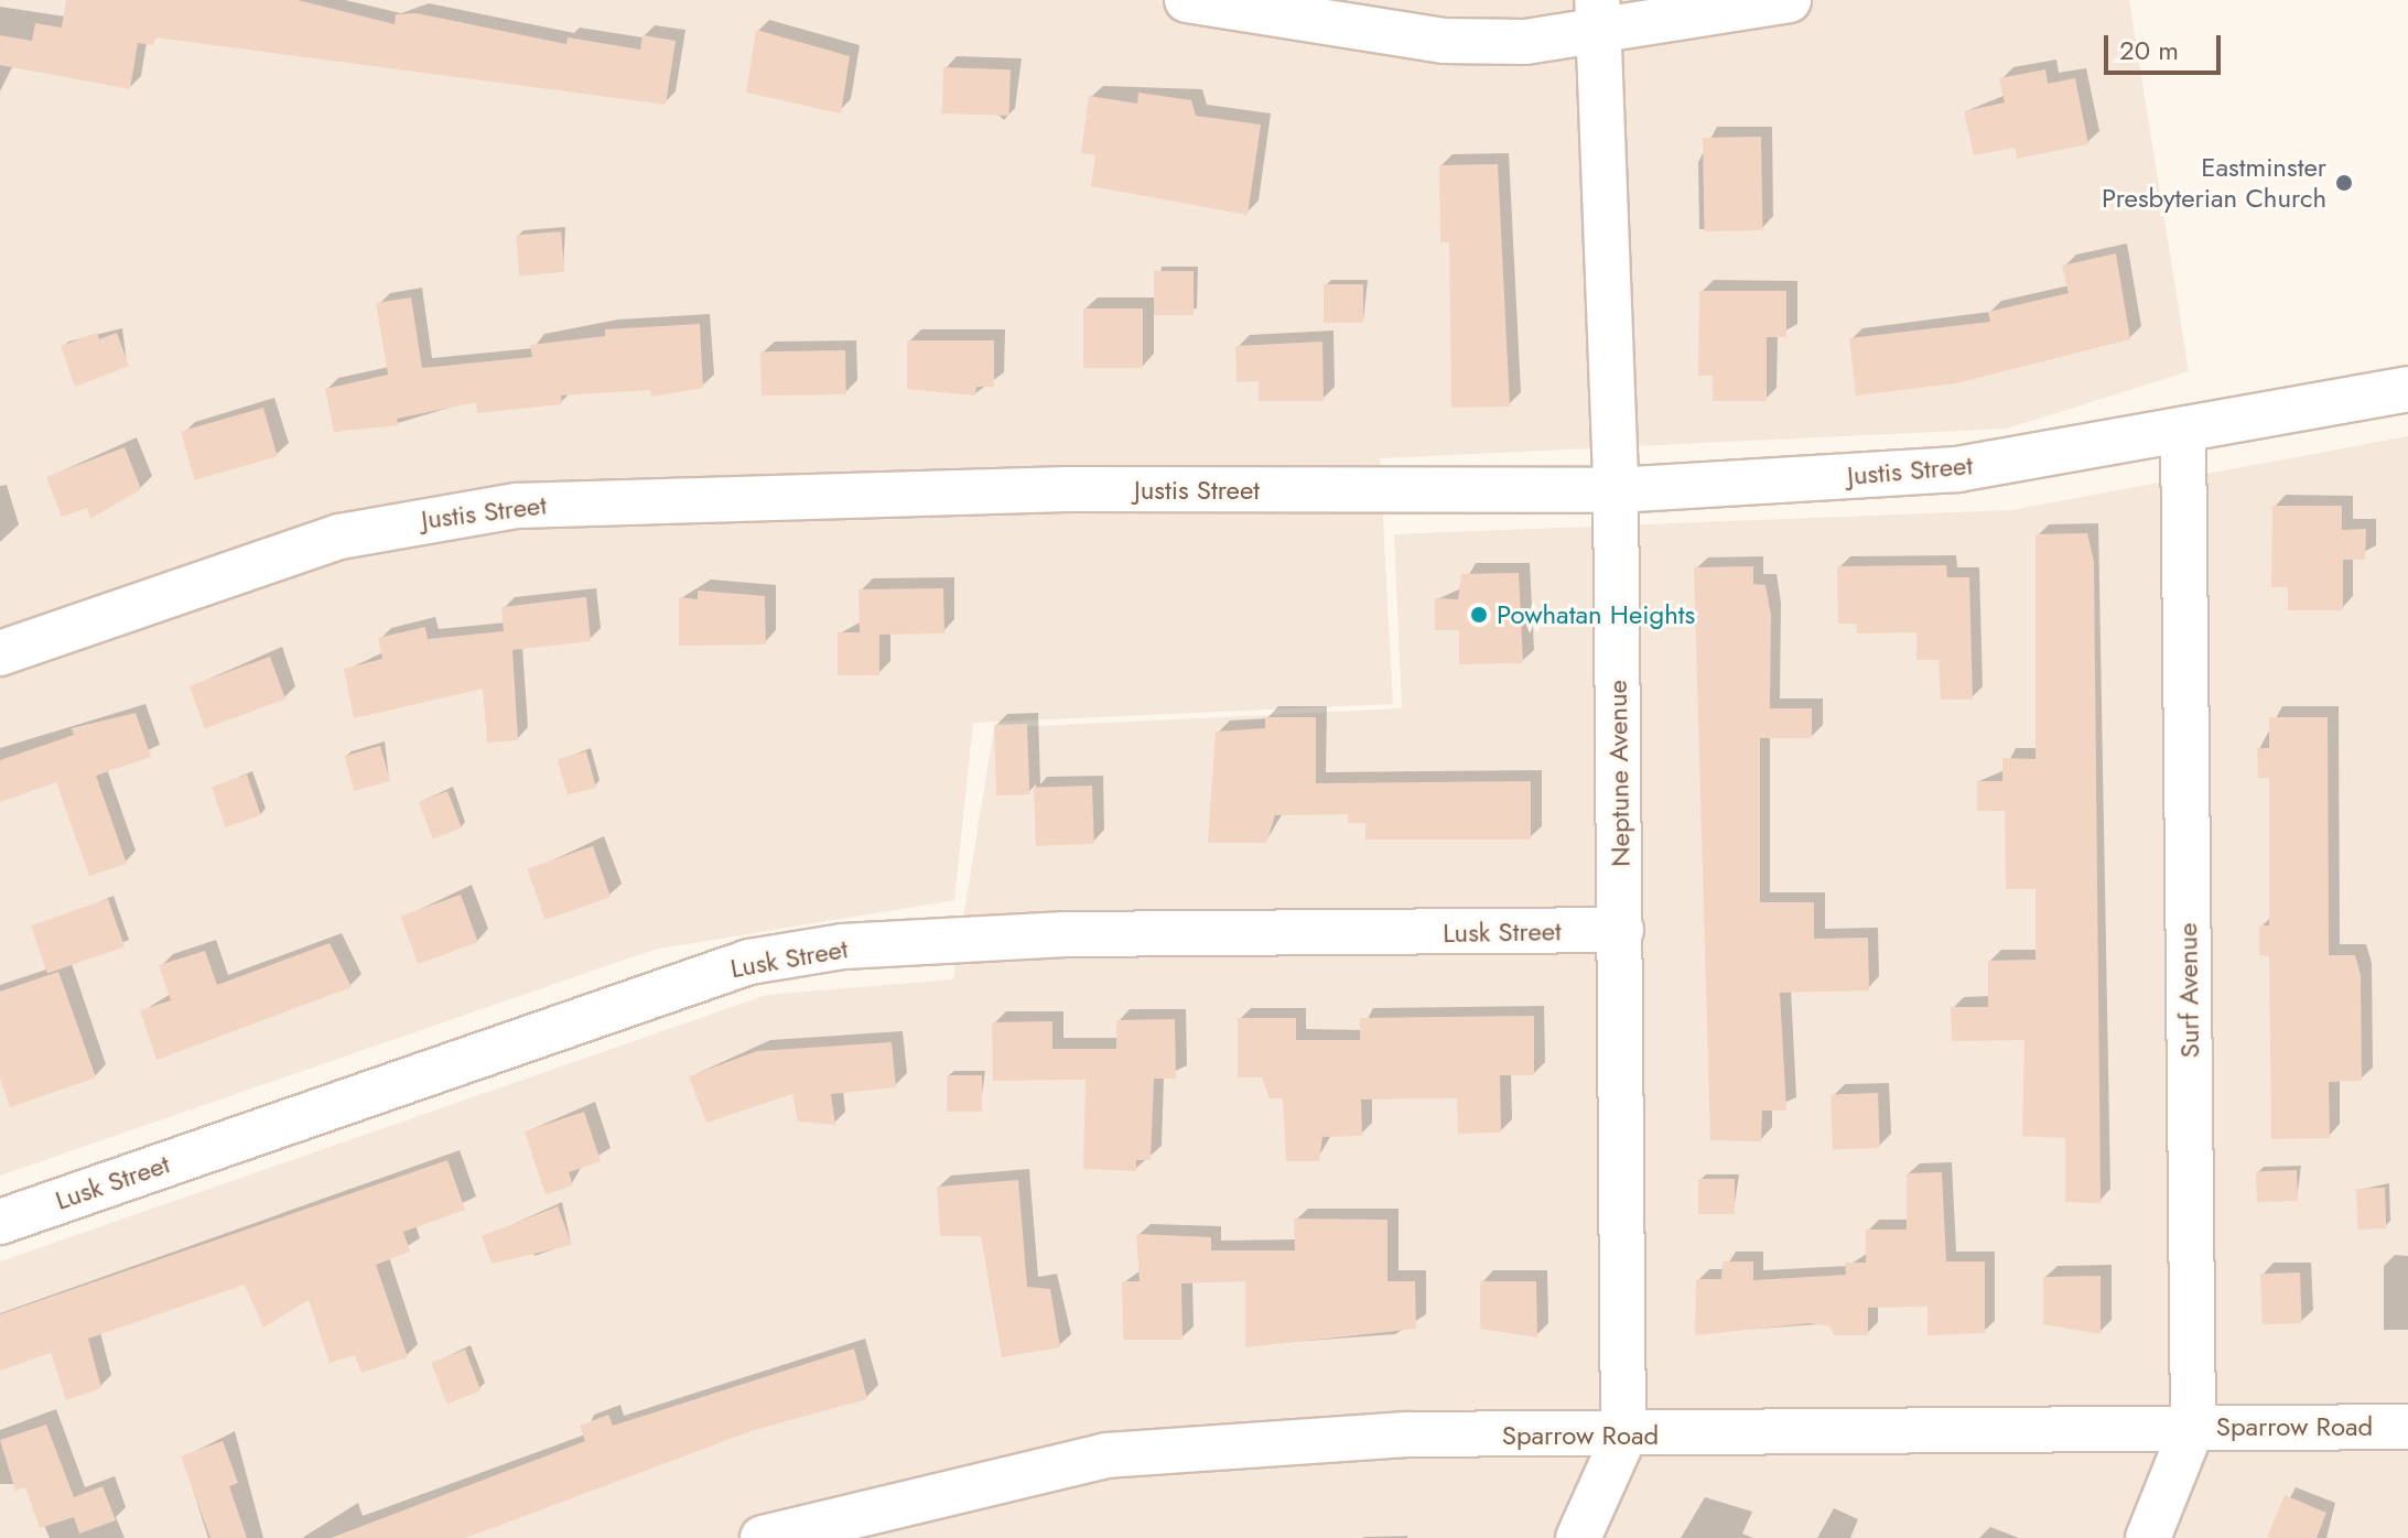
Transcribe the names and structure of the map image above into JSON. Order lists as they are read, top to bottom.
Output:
{
  "streets": {
    "street": [
      "Justis Street",
      "Neptune Avenue",
      "Lusk Street",
      "Surf Avenue",
      "Sparrow Road"
    ]
  },
  "crossings": [
    ["Justis Street", "Neptune Avenue"],
    ["Justis Street", "Surf Avenue"],
    ["Neptune Avenue", "Lusk Street"],
    ["Neptune Avenue", "Sparrow Road"],
    ["Surf Avenue", "Sparrow Road"]
  ],
  "places": ["Eastminster Presbyterian Church", "Powhatan Heights"],
  "scale_bar": "20 m"
}
